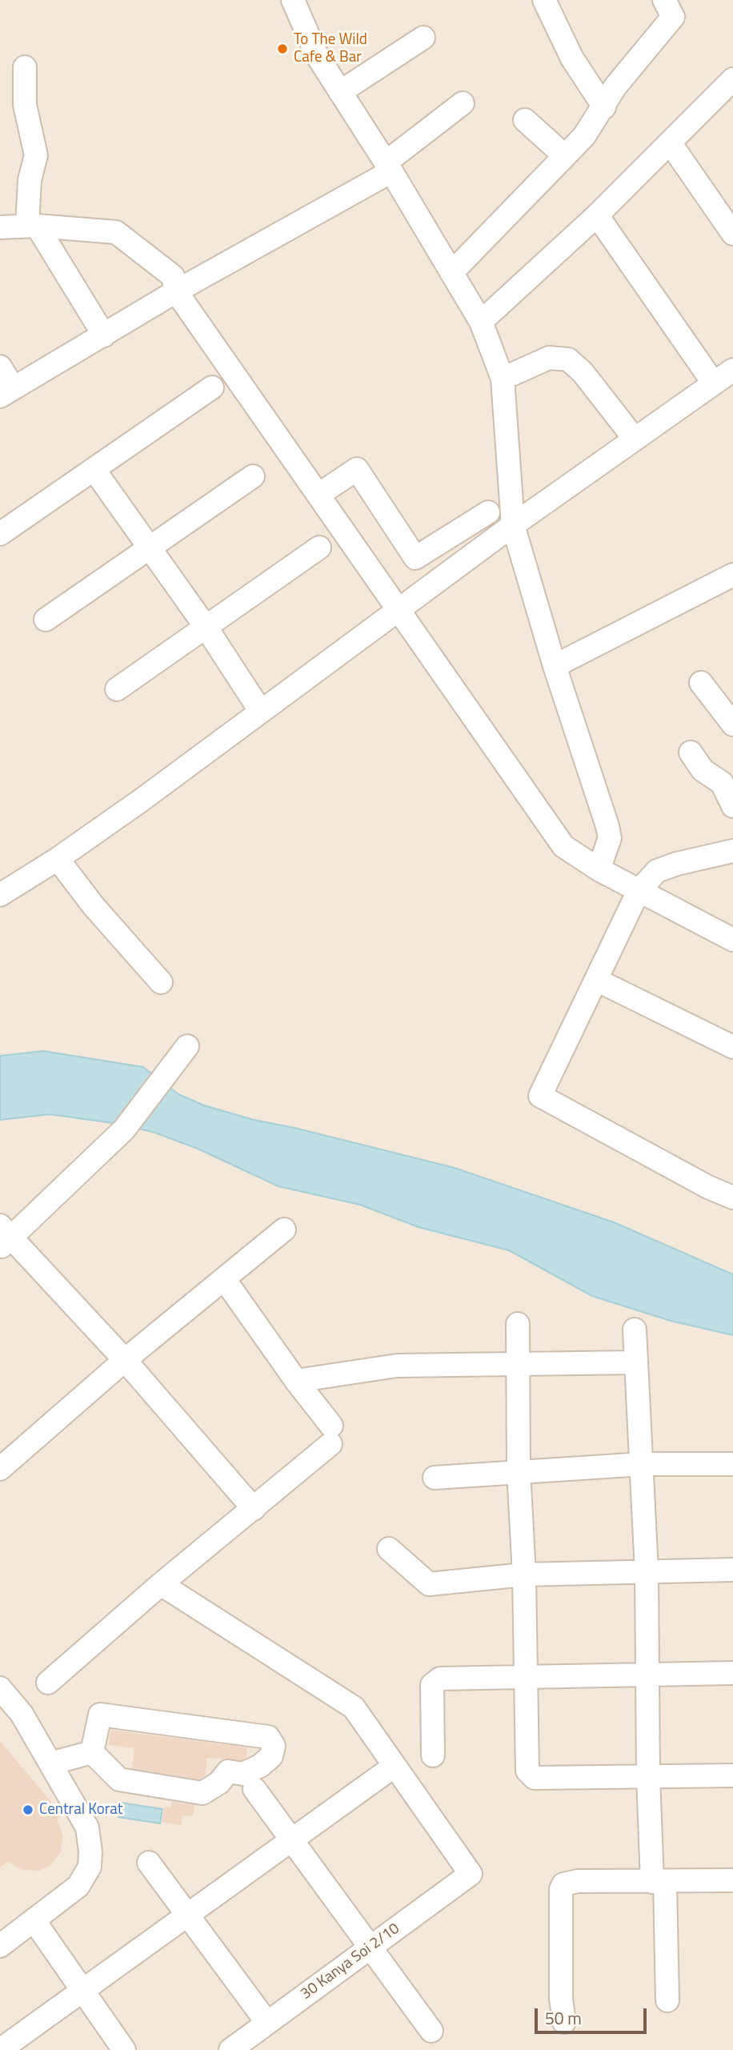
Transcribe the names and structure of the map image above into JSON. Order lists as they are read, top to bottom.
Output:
{
  "streets": {
    "street": ["30 Kanya Soi 2/10"]
  },
  "places": ["To The Wild Cafe & Bar", "Central Korat"],
  "scale_bar": "50 m"
}
